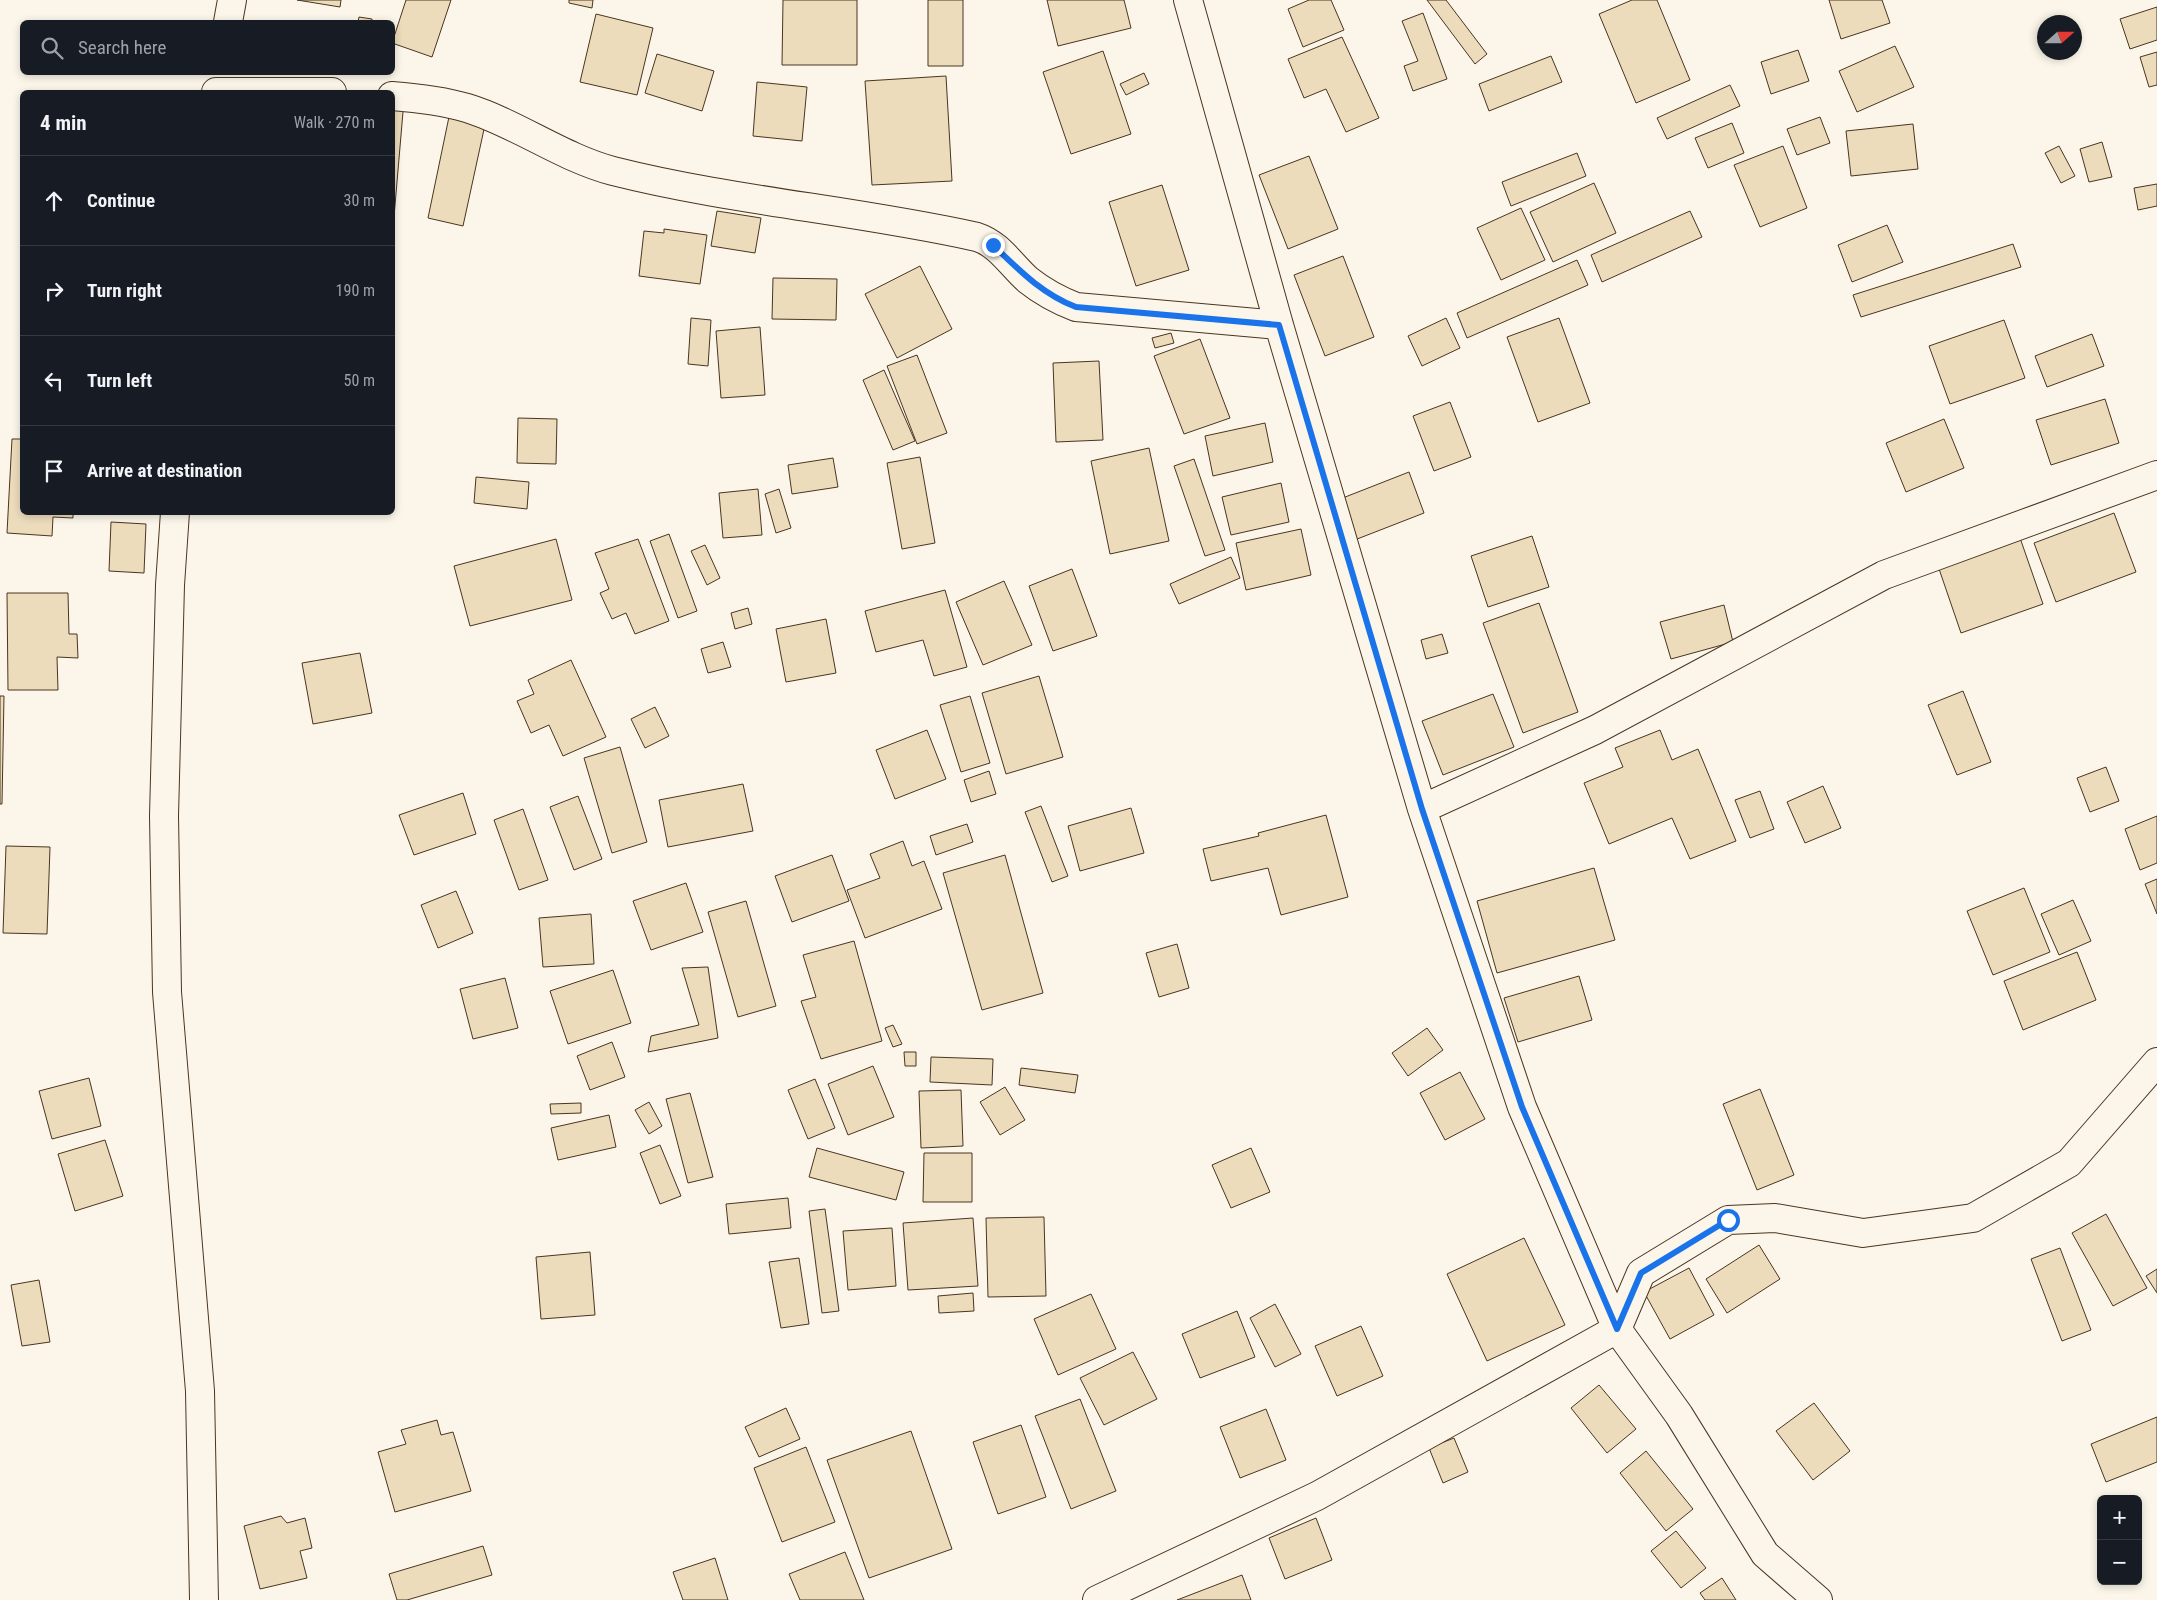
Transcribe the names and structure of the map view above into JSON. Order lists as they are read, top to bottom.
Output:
{
  "north": "right",
  "page": {
    "search": "Search here",
    "heading": ["4 min", "Walk · 270 m"],
    "list": [
      ["Continue", "30 m"],
      ["Turn right", "190 m"],
      ["Turn left", "50 m"],
      "Arrive at destination"
    ],
    "map_buttons": ["+", "−"]
  }
}
